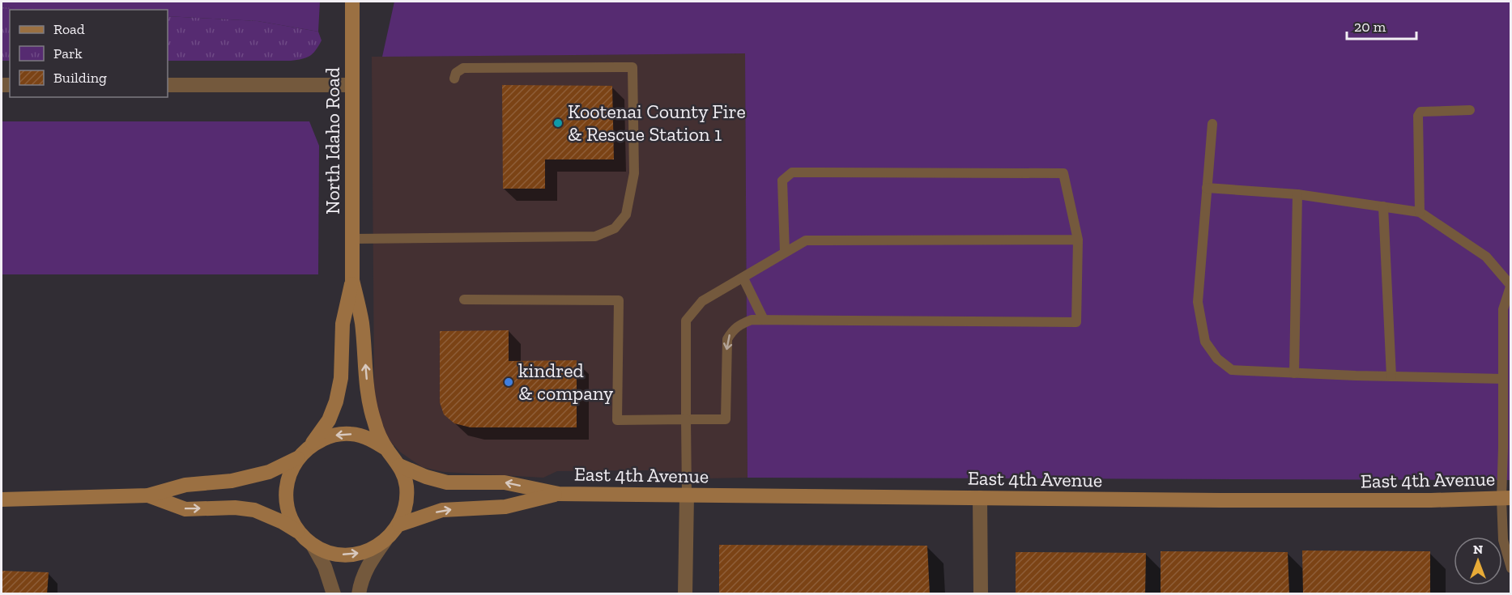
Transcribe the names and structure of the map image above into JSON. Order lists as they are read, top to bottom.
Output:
{
  "streets": {
    "street": ["North Idaho Road", "East 4th Avenue"]
  },
  "crossings": [
    ["North Idaho Road", "East 4th Avenue"]
  ],
  "places": ["Kootenai County Fire & Rescue Station 1", "kindred & company"],
  "legend": ["Road", "Park", "Building"],
  "scale_bar": "20 m",
  "north": "top"
}
